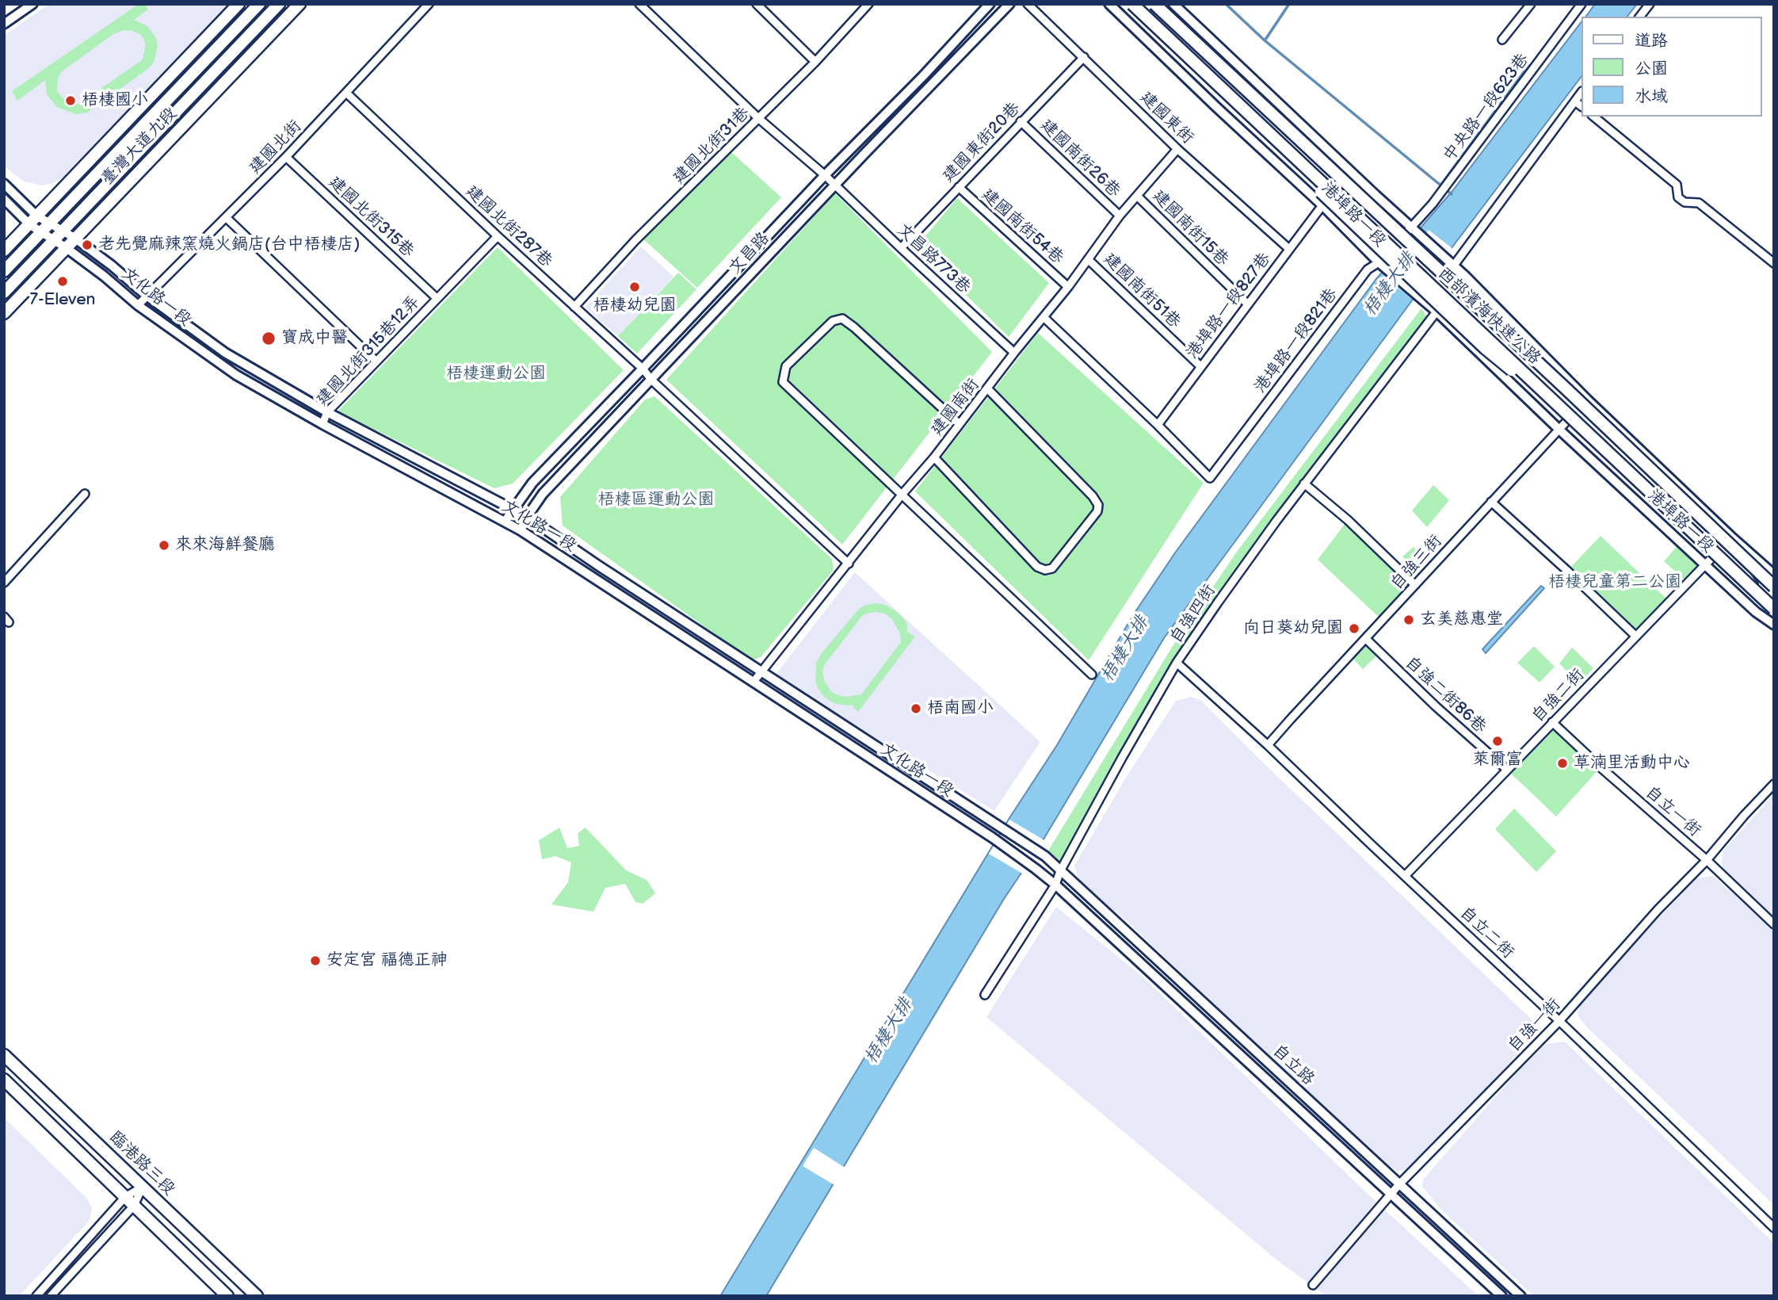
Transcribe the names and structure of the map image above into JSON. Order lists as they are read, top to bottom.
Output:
{
  "streets": {
    "main road": ["臺灣大道九段", "西部濱海快速公路", "臨港路三段"],
    "street": [
      "中央路一段623巷",
      "建國東街",
      "建國東街20巷",
      "建國北街31巷",
      "建國北街",
      "建國南街26巷",
      "港埠路一段",
      "建國北街315巷",
      "建國北街287巷",
      "建國南街54巷",
      "建國南街15巷",
      "文昌路",
      "文昌路773巷",
      "建國南街51巷",
      "文化路一段",
      "港埠路一段827巷",
      "港埠路一段821巷",
      "建國北街315巷12弄",
      "建國南街",
      "自強三街",
      "自強四街",
      "自強二街86巷",
      "自強二街",
      "自立一街",
      "自立二街",
      "自強一街",
      "自立路"
    ]
  },
  "crossings": [
    ["中央路一段623巷", "港埠路一段"],
    ["中央路一段623巷", "港埠路一段821巷"],
    ["建國東街", "建國東街20巷"],
    ["建國東街", "港埠路一段827巷"],
    ["建國東街", "建國南街"],
    ["建國東街20巷", "建國南街26巷"],
    ["建國東街20巷", "建國南街54巷"],
    ["建國東街20巷", "文昌路773巷"],
    ["建國北街31巷", "建國北街287巷"],
    ["建國北街31巷", "文昌路773巷"],
    ["臺灣大道九段", "文化路一段"],
    ["建國北街", "建國北街315巷"],
    ["建國北街", "建國北街287巷"],
    ["建國北街", "文化路一段"],
    ["建國南街26巷", "建國南街"],
    ["港埠路一段", "港埠路一段827巷"],
    ["港埠路一段", "西部濱海快速公路"],
    ["港埠路一段", "港埠路一段821巷"],
    ["港埠路一段", "自強三街"],
    ["港埠路一段", "自強四街"],
    ["港埠路一段", "自強二街"],
    ["建國北街315巷", "建國北街315巷12弄"],
    ["建國北街287巷", "文昌路"],
    ["建國北街287巷", "建國北街315巷12弄"],
    ["建國北街287巷", "建國南街"],
    ["建國南街54巷", "建國南街"],
    ["建國南街15巷", "港埠路一段827巷"],
    ["建國南街15巷", "建國南街"],
    ["文昌路", "文昌路773巷"],
    ["文昌路", "文化路一段"],
    ["文昌路773巷", "建國南街"],
    ["建國南街51巷", "港埠路一段827巷"],
    ["建國南街51巷", "建國南街"],
    ["文化路一段", "建國北街315巷12弄"],
    ["文化路一段", "建國南街"],
    ["文化路一段", "自立路"],
    ["港埠路一段827巷", "港埠路一段821巷"],
    ["自強三街", "自強二街86巷"],
    ["自強三街", "自立二街"],
    ["自強四街", "自立二街"],
    ["自強四街", "自立路"],
    ["自強二街86巷", "自強二街"],
    ["自強二街", "自立一街"],
    ["自強二街", "自立二街"],
    ["自立一街", "自強一街"],
    ["自立二街", "自強一街"],
    ["自強一街", "自立路"]
  ],
  "water": ["梧棲大排"],
  "parks": ["梧棲運動公園", "梧棲區運動公園", "梧棲兒童第二公園"],
  "places": [
    "梧棲國小",
    "老先覺麻辣窯燒火鍋店(台中梧棲店)",
    "7-Eleven",
    "梧棲幼兒園",
    "寶成中醫",
    "來來海鮮餐廳",
    "玄美慈惠堂",
    "向日葵幼兒園",
    "梧南國小",
    "萊爾富",
    "草湳里活動中心",
    "安定宮 福德正神"
  ],
  "legend": ["道路", "公園", "水域"]
}
